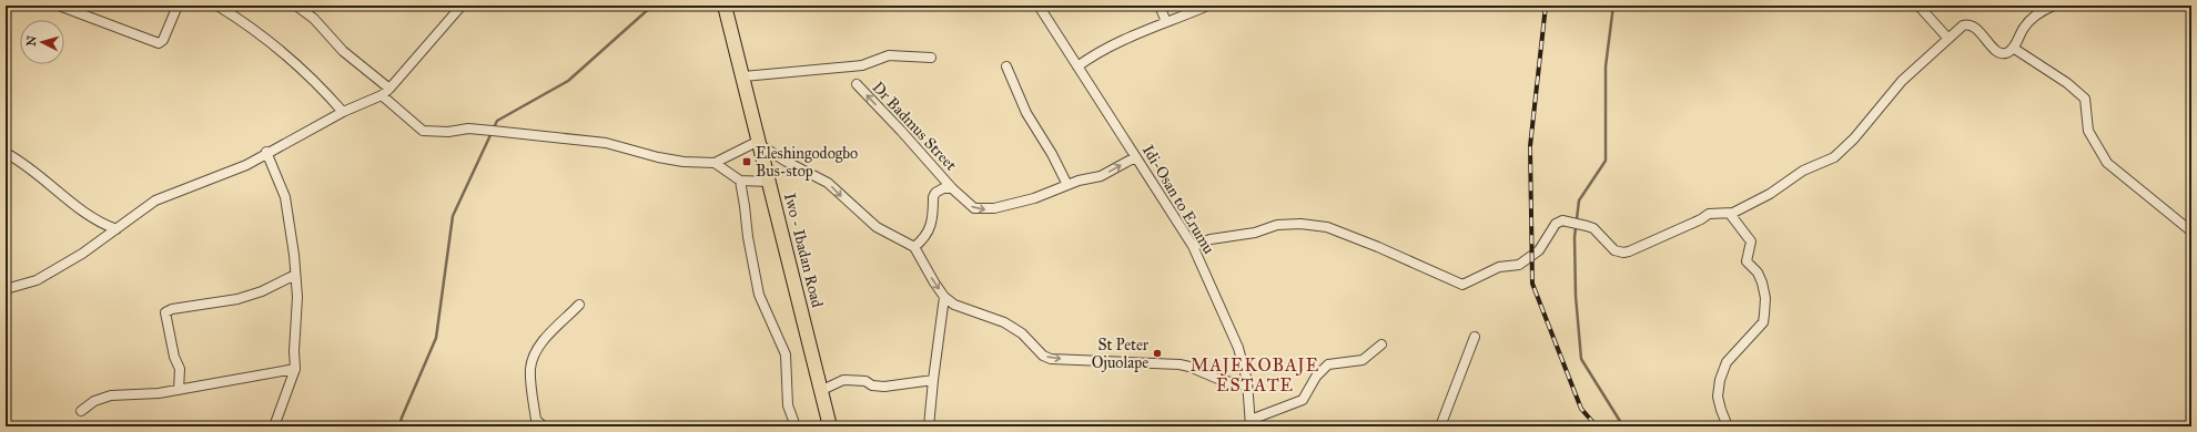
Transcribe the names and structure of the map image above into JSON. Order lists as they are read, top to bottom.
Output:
{
  "streets": {
    "main road": ["Iwo - Ibadan Road"],
    "street": ["Dr Badmus Street", "Idi-Osan to Erumu"]
  },
  "crossings": [
    ["Dr Badmus Street", "Idi-Osan to Erumu"]
  ],
  "districts": ["MAJEKOBAJE ESTATE"],
  "places": {
    "transit": ["Eleshingodogbo Bus-stop"],
    "other": ["St Peter Ojuolape"]
  },
  "north": "left"
}
